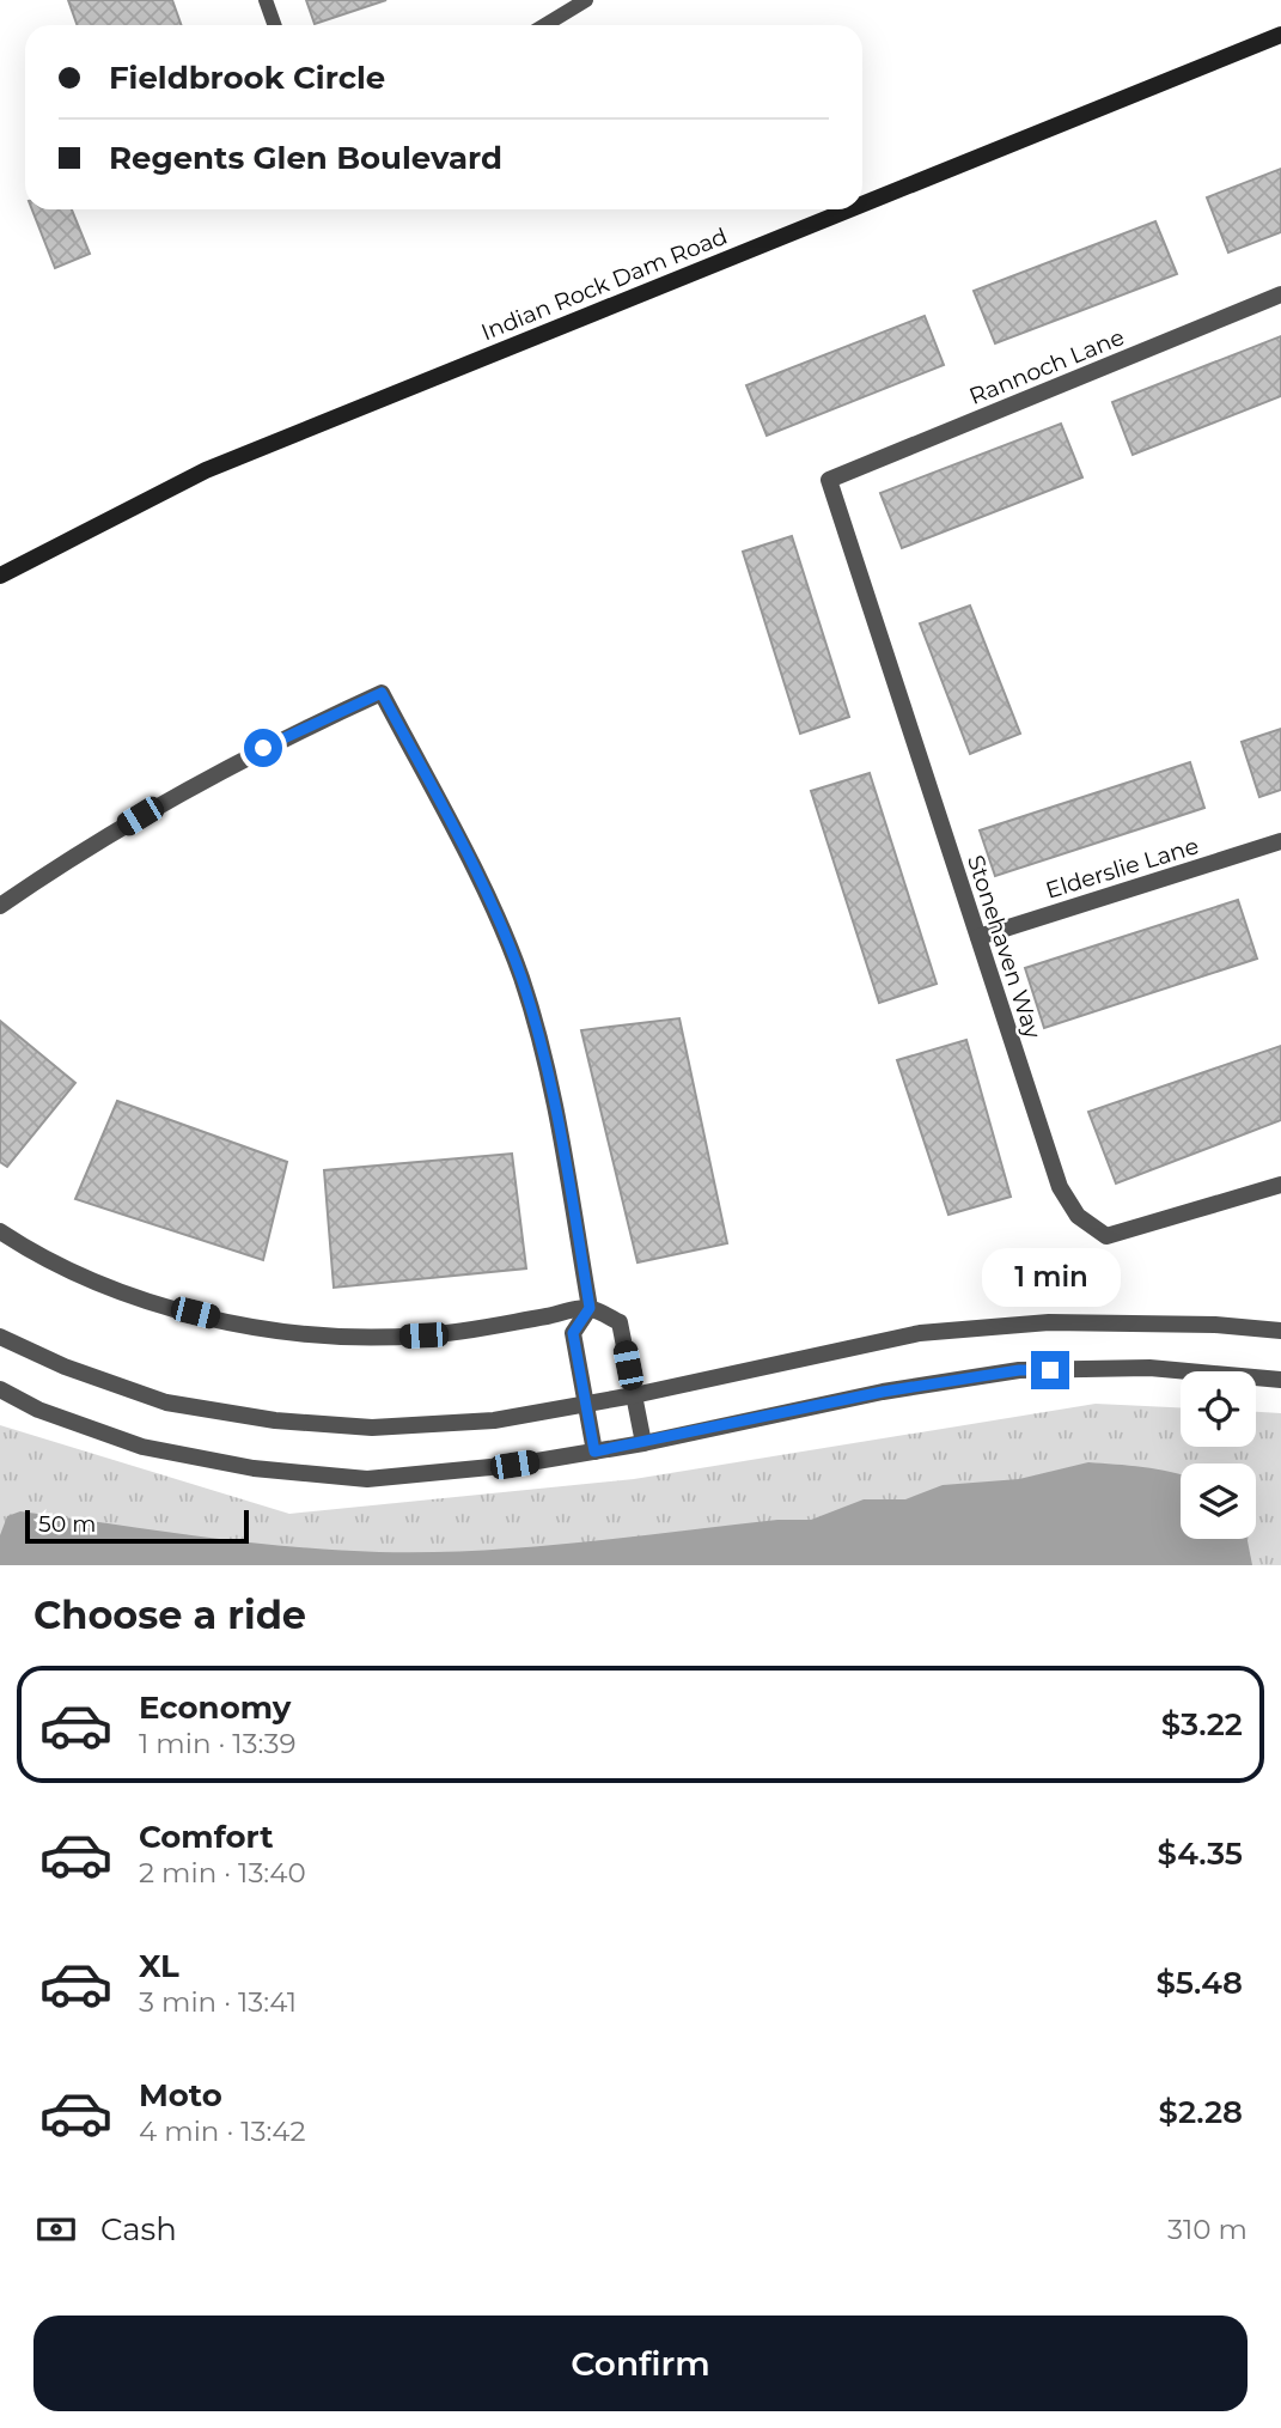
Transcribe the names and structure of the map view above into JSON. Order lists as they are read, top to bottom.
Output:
{
  "streets": {
    "street": [
      "Indian Rock Dam Road",
      "Rannoch Lane",
      "Elderslie Lane",
      "Stonehaven Way"
    ]
  },
  "crossings": [
    ["Rannoch Lane", "Stonehaven Way"],
    ["Elderslie Lane", "Stonehaven Way"]
  ],
  "scale_bar": "50 m",
  "page": {
    "banner": ["Fieldbrook Circle", "Regents Glen Boulevard"],
    "bubble": "1 min",
    "scale": "50 m",
    "heading": "Choose a ride",
    "list": [
      {
        "name": "Economy",
        "note": "1 min · 13:39",
        "value": "$3.22"
      },
      {
        "name": "Comfort",
        "note": "2 min · 13:40",
        "value": "$4.35"
      },
      {
        "name": "XL",
        "note": "3 min · 13:41",
        "value": "$5.48"
      },
      {
        "name": "Moto",
        "note": "4 min · 13:42",
        "value": "$2.28"
      }
    ],
    "pay": ["Cash", "310 m"],
    "buttons": "Confirm"
  }
}
